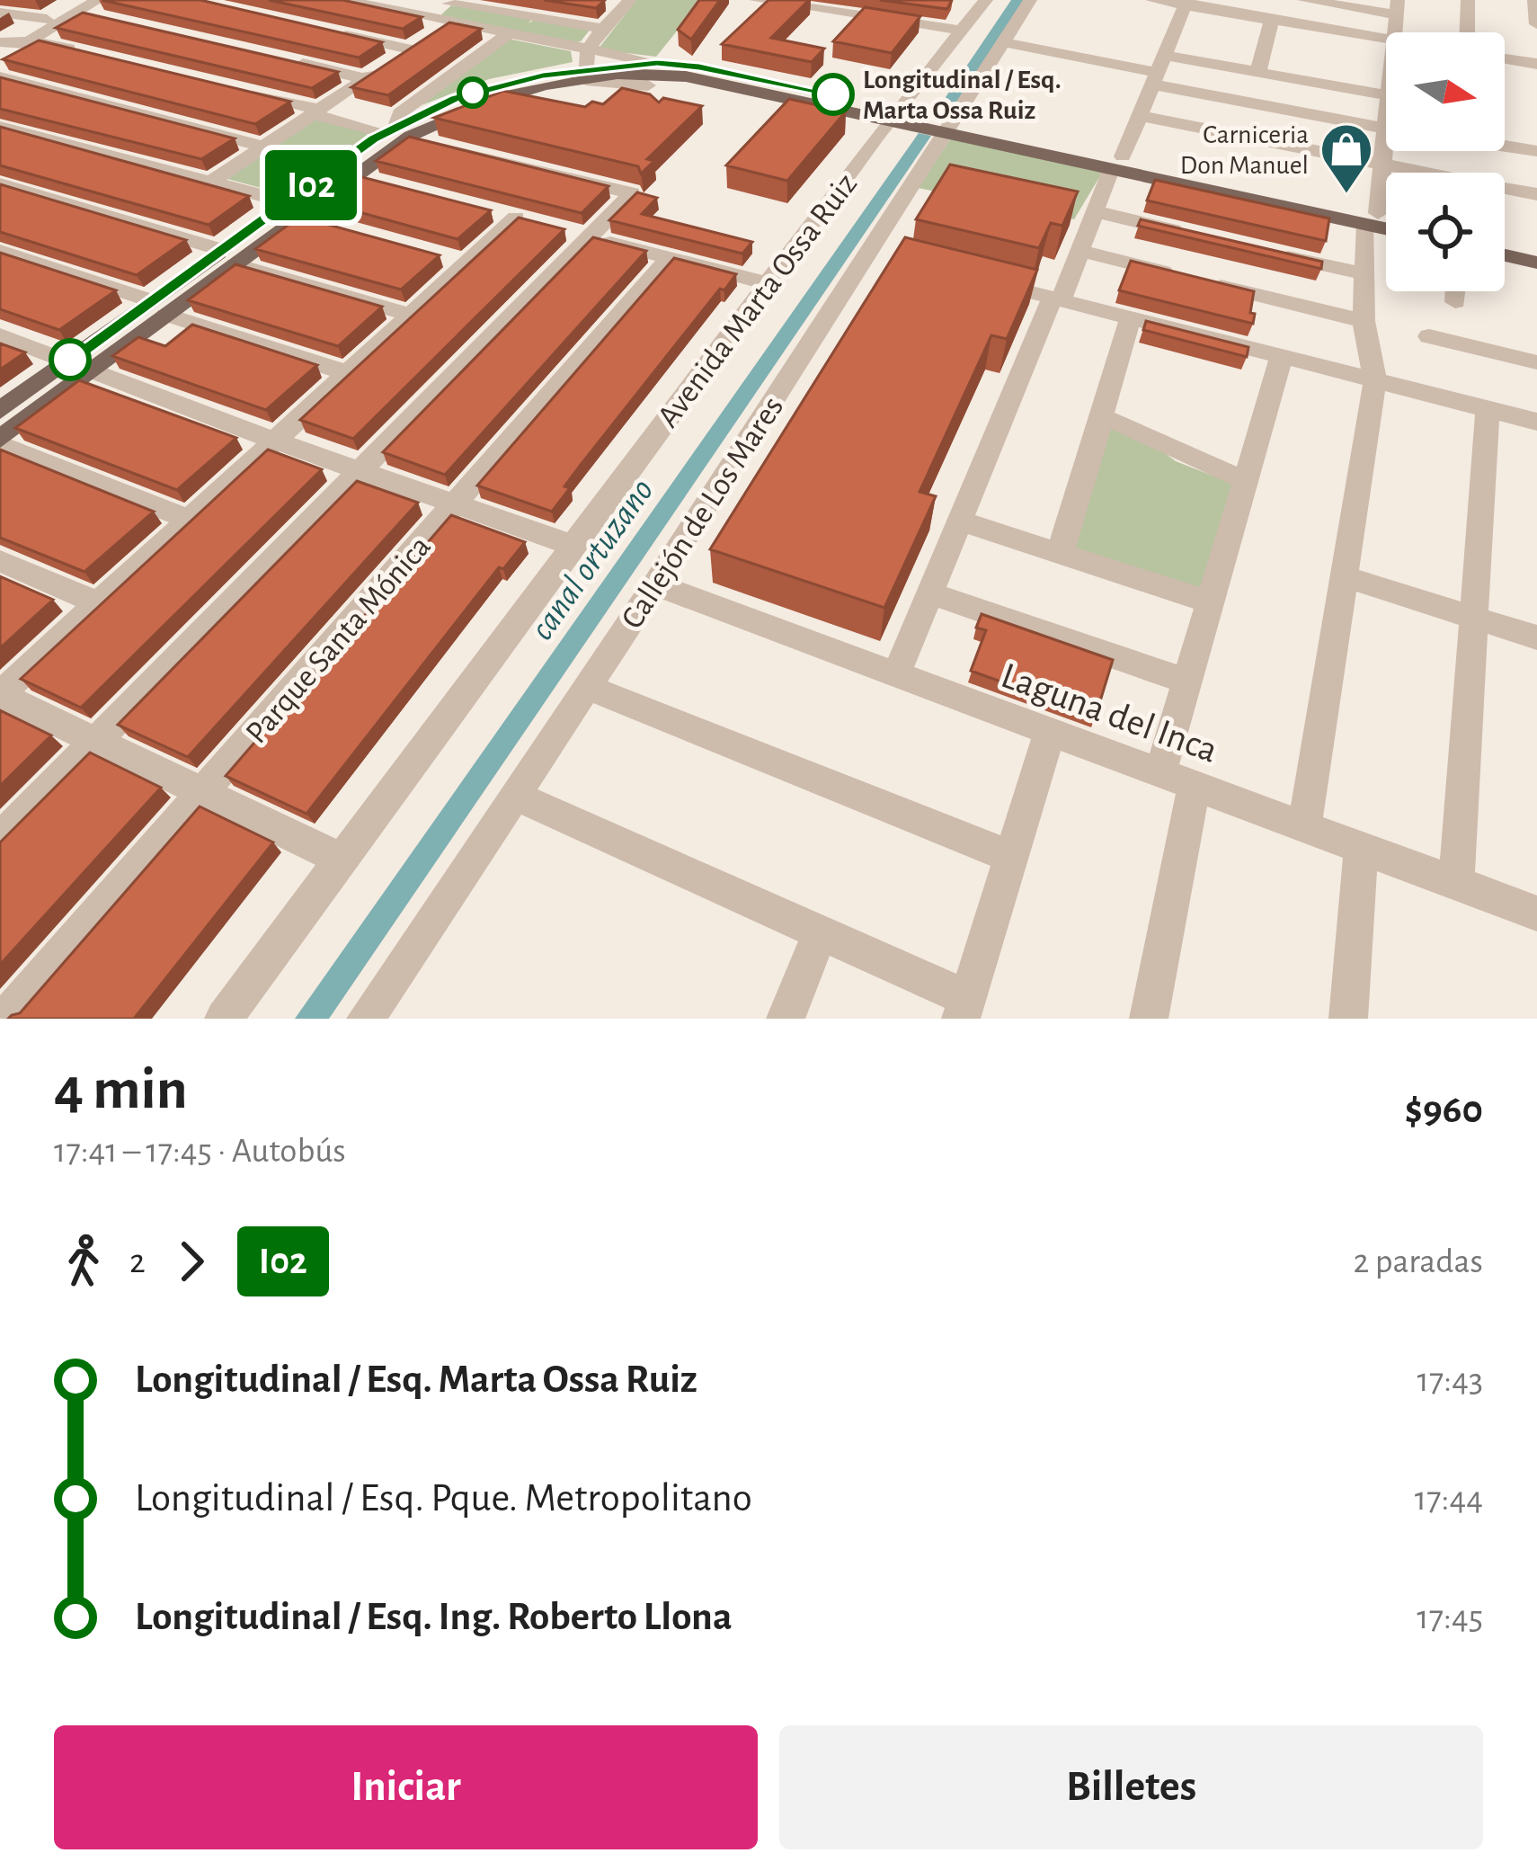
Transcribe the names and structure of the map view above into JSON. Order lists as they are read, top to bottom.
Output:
{
  "streets": {
    "street": [
      "Avenida Marta Ossa Ruiz",
      "Callejón de Los Mares",
      "Parque Santa Mónica",
      "Laguna del Inca"
    ]
  },
  "crossings": [
    ["Callejón de Los Mares", "Laguna del Inca"]
  ],
  "water": ["canal ortuzano"],
  "places": {
    "other": ["Longitudinal / Esq. Marta Ossa Ruiz"],
    "shop": ["Carniceria Don Manuel"]
  },
  "lines": ["bus line I02"],
  "north": "right",
  "page": {
    "on_map": "I02",
    "heading": ["4 min", "17:41 – 17:45 · Autobús", "$960"],
    "legs": ["2", "I02", "2 paradas"],
    "list": [
      {
        "name": "Longitudinal / Esq. Marta Ossa Ruiz",
        "value": "17:43"
      },
      {
        "name": "Longitudinal / Esq. Pque. Metropolitano",
        "value": "17:44"
      },
      {
        "name": "Longitudinal / Esq. Ing. Roberto Llona",
        "value": "17:45"
      }
    ],
    "buttons": ["Iniciar", "Billetes"]
  }
}
